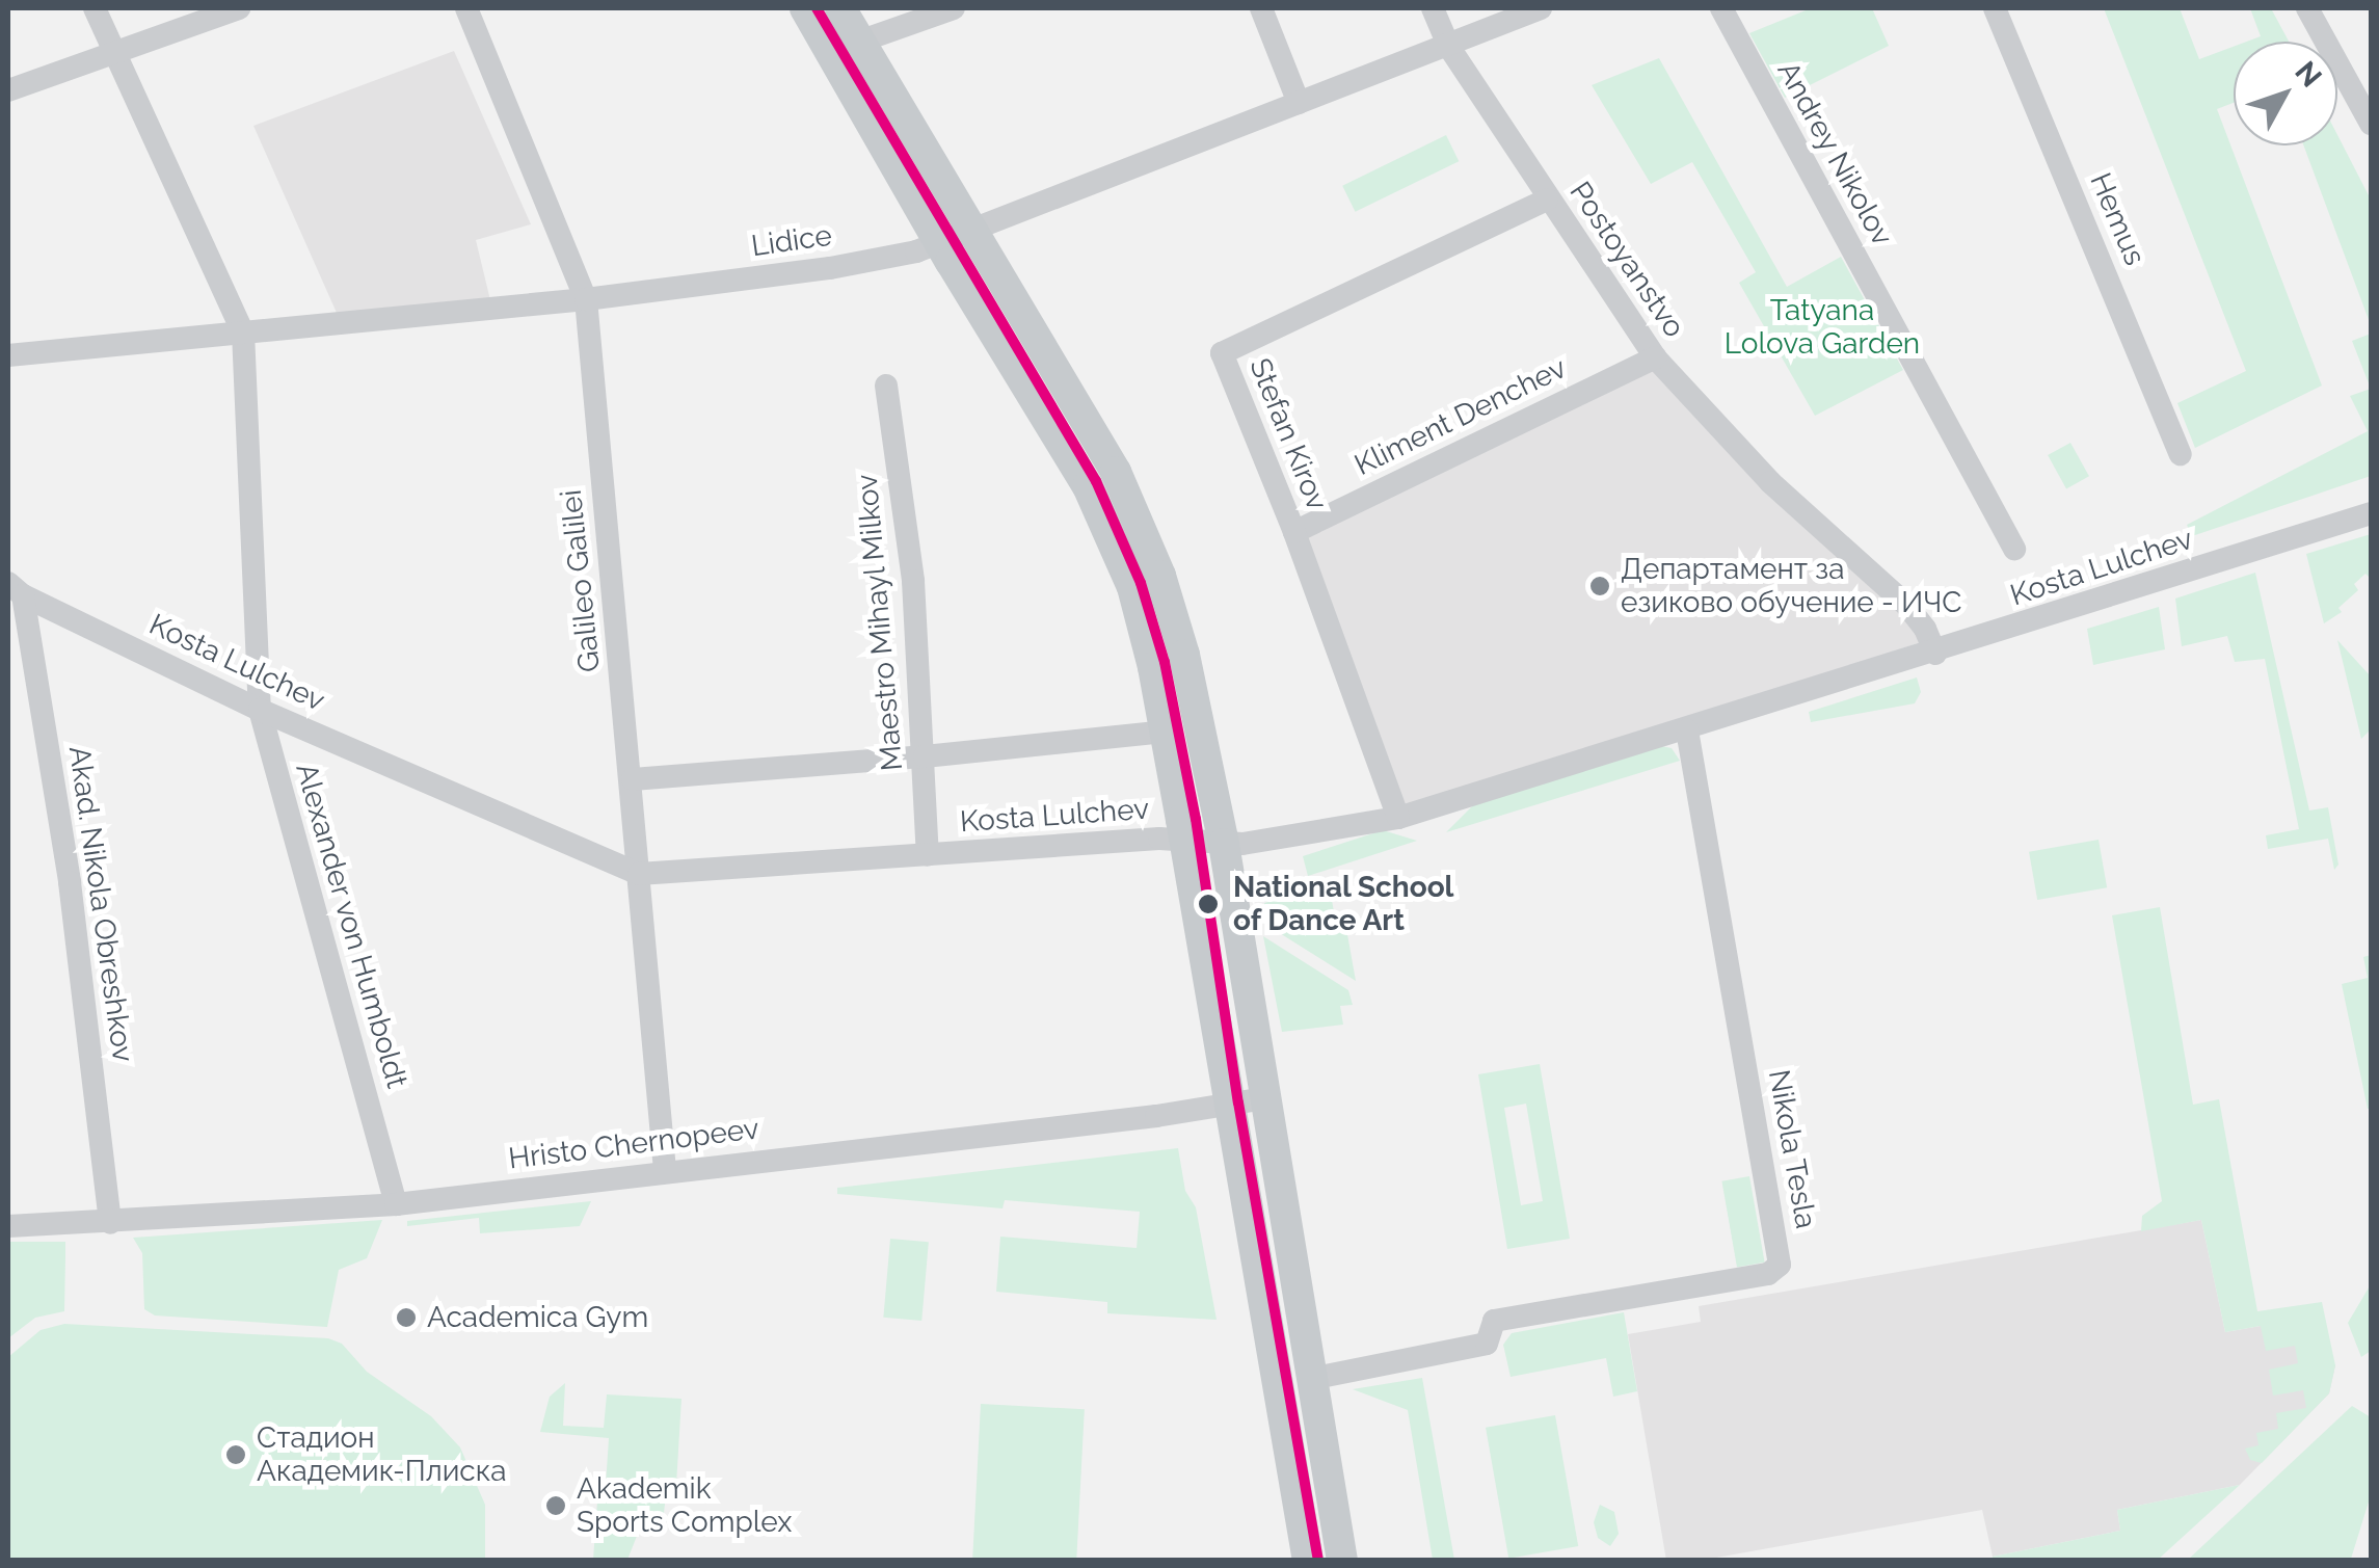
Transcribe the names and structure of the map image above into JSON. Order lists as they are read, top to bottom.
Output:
{
  "streets": {
    "street": [
      "Andrey Nikolov",
      "Hemus",
      "Lidice",
      "Postoyanstvo",
      "Kliment Denchev",
      "Stefan Kirov",
      "Kosta Lulchev",
      "Galileo Galilei",
      "Maestro Mihayl Milkov",
      "Akad. Nikola Obreshkov",
      "Alexander von Humboldt",
      "Hristo Chernopeev"
    ]
  },
  "crossings": [
    ["Lidice", "Postoyanstvo"],
    ["Lidice", "Galileo Galilei"],
    ["Lidice", "Alexander von Humboldt"],
    ["Postoyanstvo", "Kliment Denchev"],
    ["Postoyanstvo", "Stefan Kirov"],
    ["Postoyanstvo", "Kosta Lulchev"],
    ["Kliment Denchev", "Stefan Kirov"],
    ["Stefan Kirov", "Kosta Lulchev"],
    ["Kosta Lulchev", "Galileo Galilei"],
    ["Kosta Lulchev", "Maestro Mihayl Milkov"],
    ["Kosta Lulchev", "Akad. Nikola Obreshkov"],
    ["Kosta Lulchev", "Alexander von Humboldt"],
    ["Galileo Galilei", "Hristo Chernopeev"],
    ["Akad. Nikola Obreshkov", "Hristo Chernopeev"],
    ["Alexander von Humboldt", "Hristo Chernopeev"]
  ],
  "parks": ["Tatyana Lolova Garden"],
  "places": [
    "Департамент за езиково обучение - ИЧС",
    "National School of Dance Art",
    "Academica Gym",
    "Стадион Академик-Плиска",
    "Akademik Sports Complex"
  ],
  "north": "top right"
}
